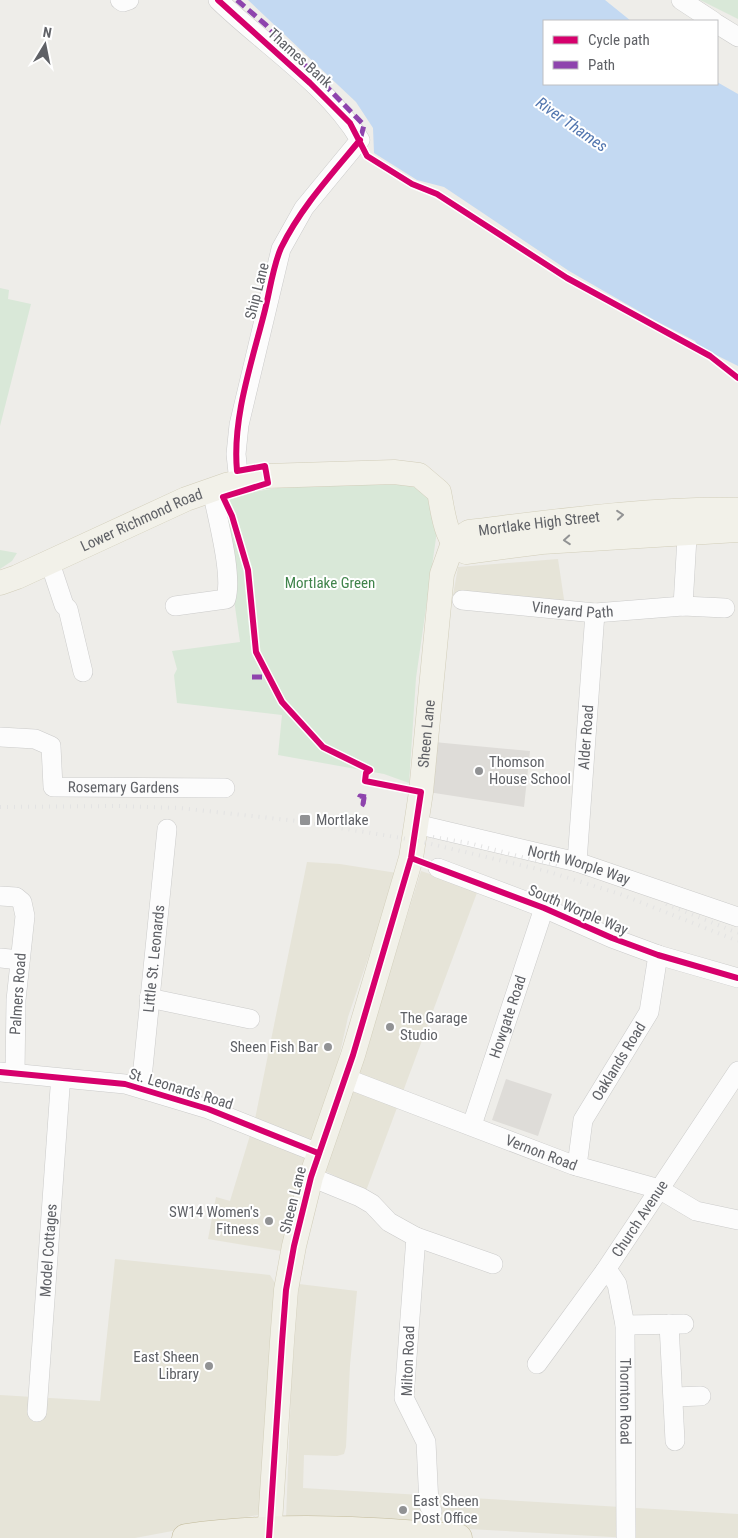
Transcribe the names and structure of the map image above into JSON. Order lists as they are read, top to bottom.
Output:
{
  "streets": {
    "main road": ["Lower Richmond Road", "Mortlake High Street", "Sheen Lane"],
    "street": [
      "Thames Bank",
      "Ship Lane",
      "Vineyard Path",
      "Alder Road",
      "Rosemary Gardens",
      "North Worple Way",
      "South Worple Way",
      "Little St. Leonards",
      "Palmers Road",
      "Howgate Road",
      "Oaklands Road",
      "St. Leonards Road",
      "Vernon Road",
      "Church Avenue",
      "Model Cottages",
      "Milton Road",
      "Thornton Road"
    ]
  },
  "crossings": [
    ["Thames Bank", "Ship Lane"],
    ["Ship Lane", "Lower Richmond Road"],
    ["Lower Richmond Road", "Mortlake High Street"],
    ["Lower Richmond Road", "Sheen Lane"],
    ["Mortlake High Street", "Sheen Lane"],
    ["Vineyard Path", "Alder Road"],
    ["Sheen Lane", "North Worple Way"],
    ["Sheen Lane", "St. Leonards Road"],
    ["Sheen Lane", "Vernon Road"],
    ["Alder Road", "North Worple Way"],
    ["South Worple Way", "Howgate Road"],
    ["South Worple Way", "Oaklands Road"],
    ["Little St. Leonards", "St. Leonards Road"],
    ["Palmers Road", "St. Leonards Road"],
    ["Howgate Road", "Vernon Road"],
    ["Oaklands Road", "Vernon Road"],
    ["Vernon Road", "Church Avenue"],
    ["Church Avenue", "Thornton Road"]
  ],
  "water": ["River Thames"],
  "parks": ["Mortlake Green"],
  "places": {
    "other": [
      "Thomson House School",
      "The Garage Studio",
      "Sheen Fish Bar",
      "SW14 Women's Fitness",
      "East Sheen Library",
      "East Sheen Post Office"
    ],
    "transit": ["Mortlake"]
  },
  "legend": ["Cycle path", "Path"],
  "north": "top"
}
